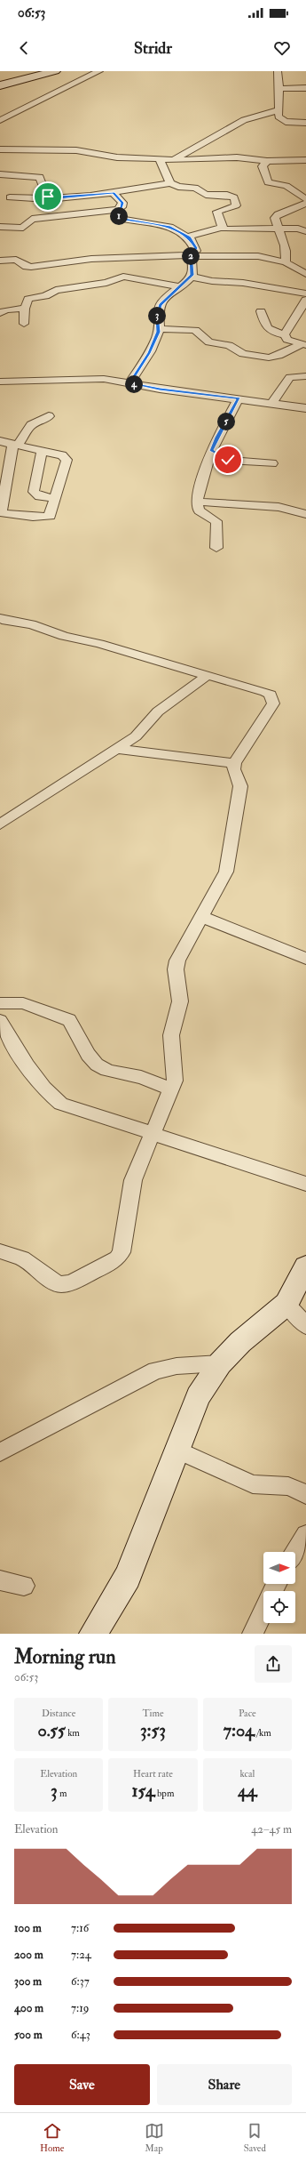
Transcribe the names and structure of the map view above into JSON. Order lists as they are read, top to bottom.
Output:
{
  "north": "right",
  "page": {
    "status": "06:53",
    "header": "Stridr",
    "pins": [
      "1",
      "2",
      "3",
      "4",
      "5"
    ],
    "heading": ["Morning run", "06:53"],
    "stats": [
      ["Distance", "0.55 km"],
      ["Time", "3:53"],
      ["Pace", "7:04 /km"],
      ["Elevation", "3 m"],
      ["Heart rate", "154 bpm"],
      ["kcal", "44"]
    ],
    "chart": ["Elevation", "42–45 m"],
    "list": [
      {
        "name": "100 m",
        "note": "7:16"
      },
      {
        "name": "200 m",
        "note": "7:24"
      },
      {
        "name": "300 m",
        "note": "6:37"
      },
      {
        "name": "400 m",
        "note": "7:19"
      },
      {
        "name": "500 m",
        "note": "6:43"
      }
    ],
    "buttons": ["Save", "Share"],
    "tabs": ["Home", "Map", "Saved"]
  }
}
